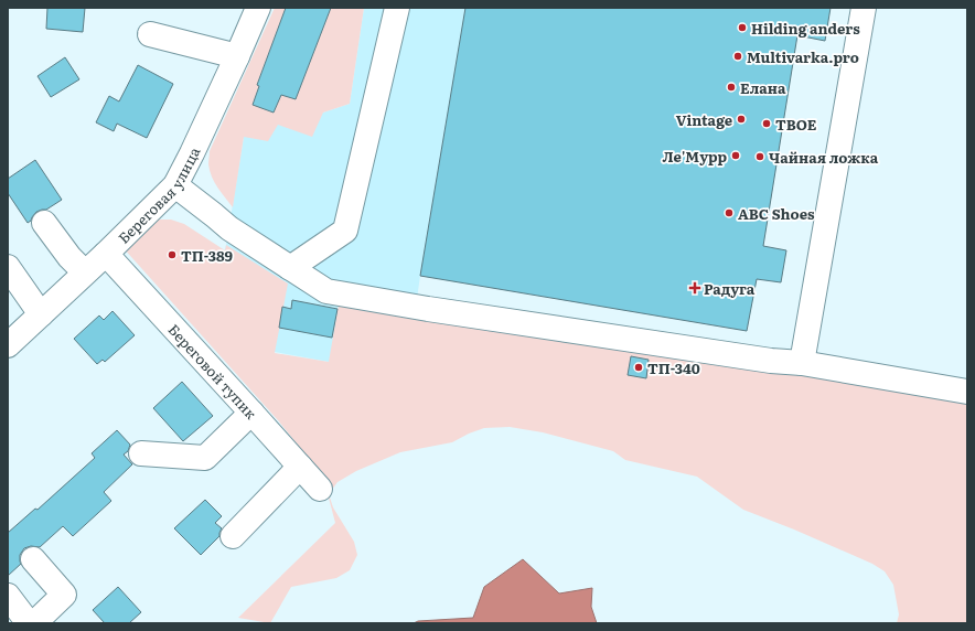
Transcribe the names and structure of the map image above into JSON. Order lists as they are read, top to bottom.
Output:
{
  "streets": {
    "street": ["Береговая улица", "Береговой тупик"]
  },
  "crossings": [
    ["Береговая улица", "Береговой тупик"]
  ],
  "places": {
    "other": [
      "Hilding anders",
      "Multivarka.pro",
      "Елана",
      "Vintage",
      "ТВОЕ",
      "Ле'Мурр",
      "Чайная ложка",
      "ABC Shoes",
      "ТП-389",
      "ТП-340"
    ],
    "health": ["Радуга"]
  }
}
